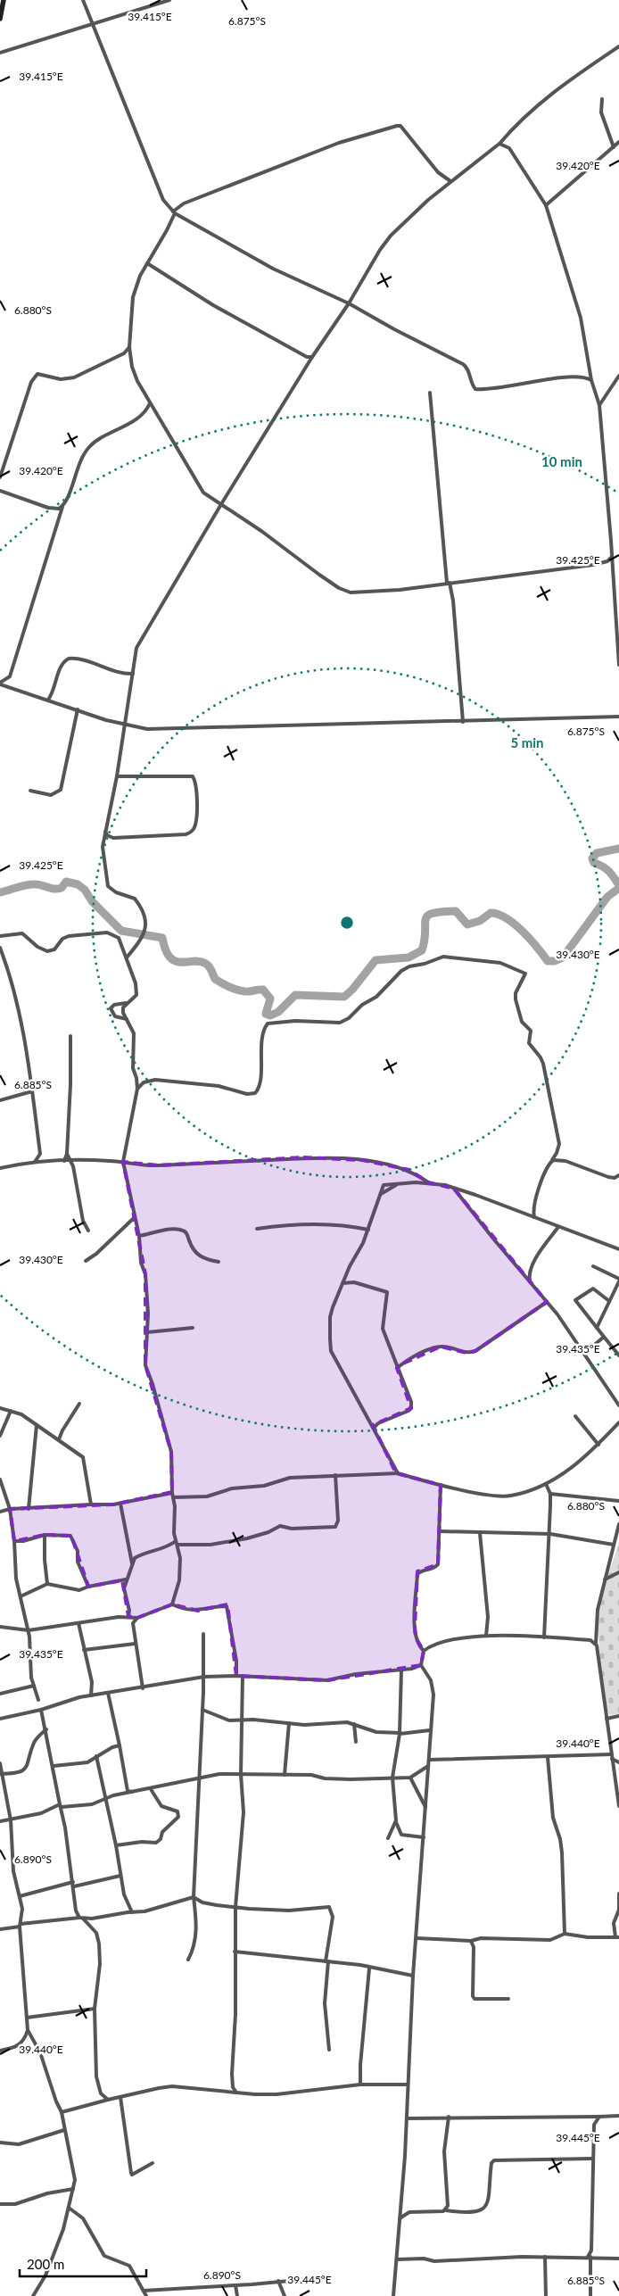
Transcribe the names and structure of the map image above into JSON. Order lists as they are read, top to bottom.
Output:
{
  "scale_bar": "200 m",
  "coordinates": [
    "39.415°E",
    "6.875°S",
    "39.420°E",
    "6.880°S",
    "39.425°E",
    "39.430°E",
    "6.885°S",
    "39.435°E",
    "39.440°E",
    "6.890°S",
    "39.445°E"
  ],
  "rings": ["10 min", "5 min"]
}
